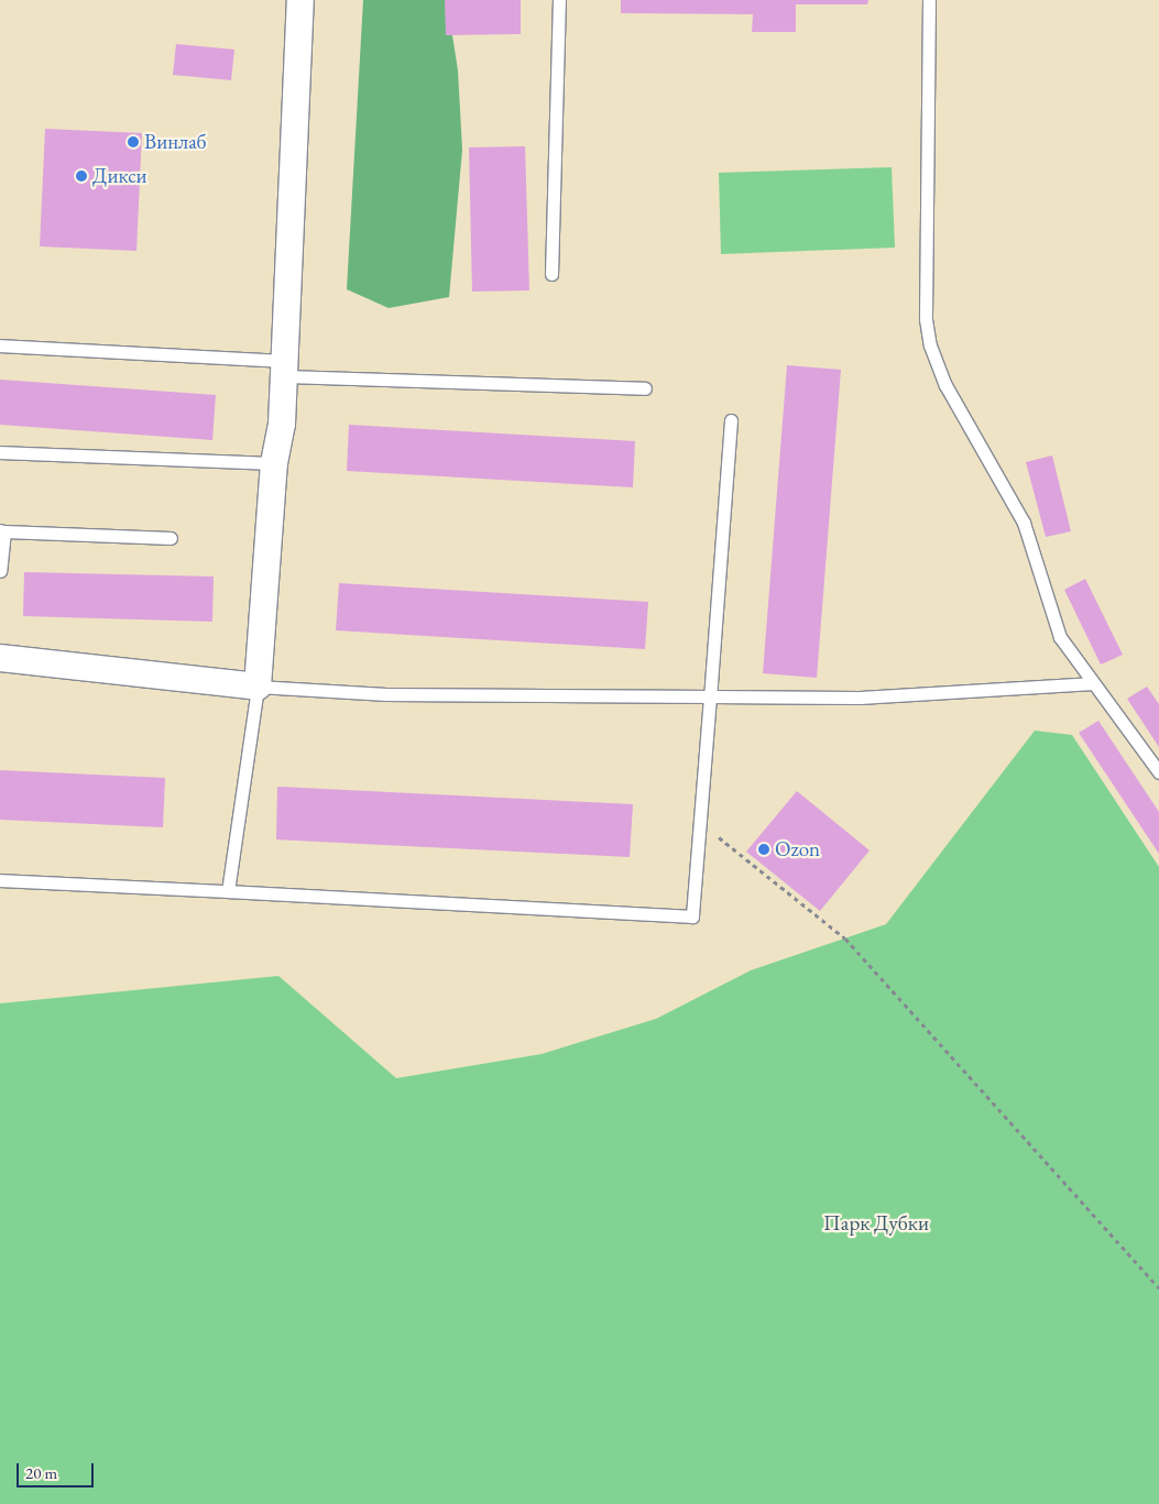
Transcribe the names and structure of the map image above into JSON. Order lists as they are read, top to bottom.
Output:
{
  "parks": ["Парк Дубки"],
  "places": ["Винлаб", "Дикси", "Ozon"],
  "scale_bar": "20 m"
}
